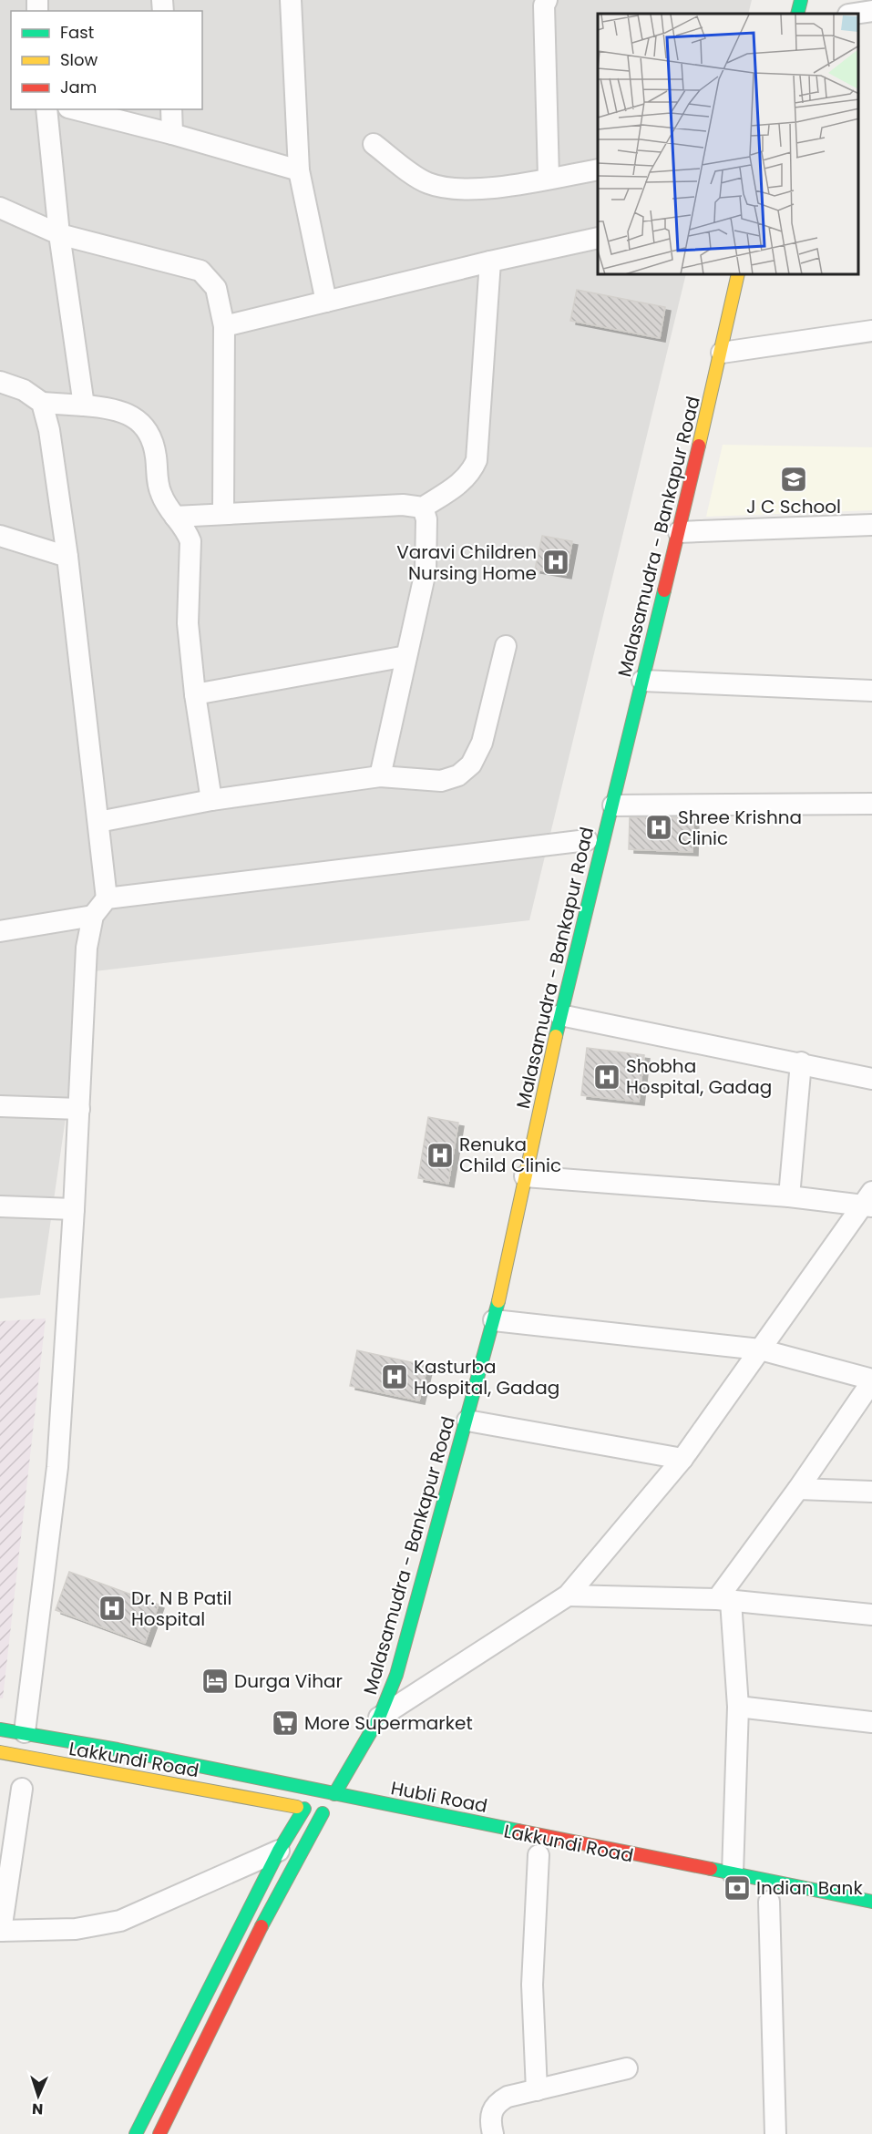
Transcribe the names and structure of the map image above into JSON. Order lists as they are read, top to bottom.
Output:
{
  "streets": {
    "main road": ["Malasamudra - Bankapur Road", "Lakkundi Road", "Hubli Road"]
  },
  "crossings": [
    ["Malasamudra - Bankapur Road", "Lakkundi Road"],
    ["Malasamudra - Bankapur Road", "Hubli Road"]
  ],
  "places": {
    "school or university": ["J C School"],
    "hospital": [
      "Varavi Children Nursing Home",
      "Shree Krishna Clinic",
      "Shobha Hospital, Gadag",
      "Renuka Child Clinic",
      "Kasturba Hospital, Gadag",
      "Dr. N B Patil Hospital"
    ],
    "hotel": ["Durga Vihar"],
    "supermarket": ["More Supermarket"],
    "bank": ["Indian Bank"]
  },
  "legend": ["Fast", "Slow", "Jam"],
  "north": "bottom"
}
